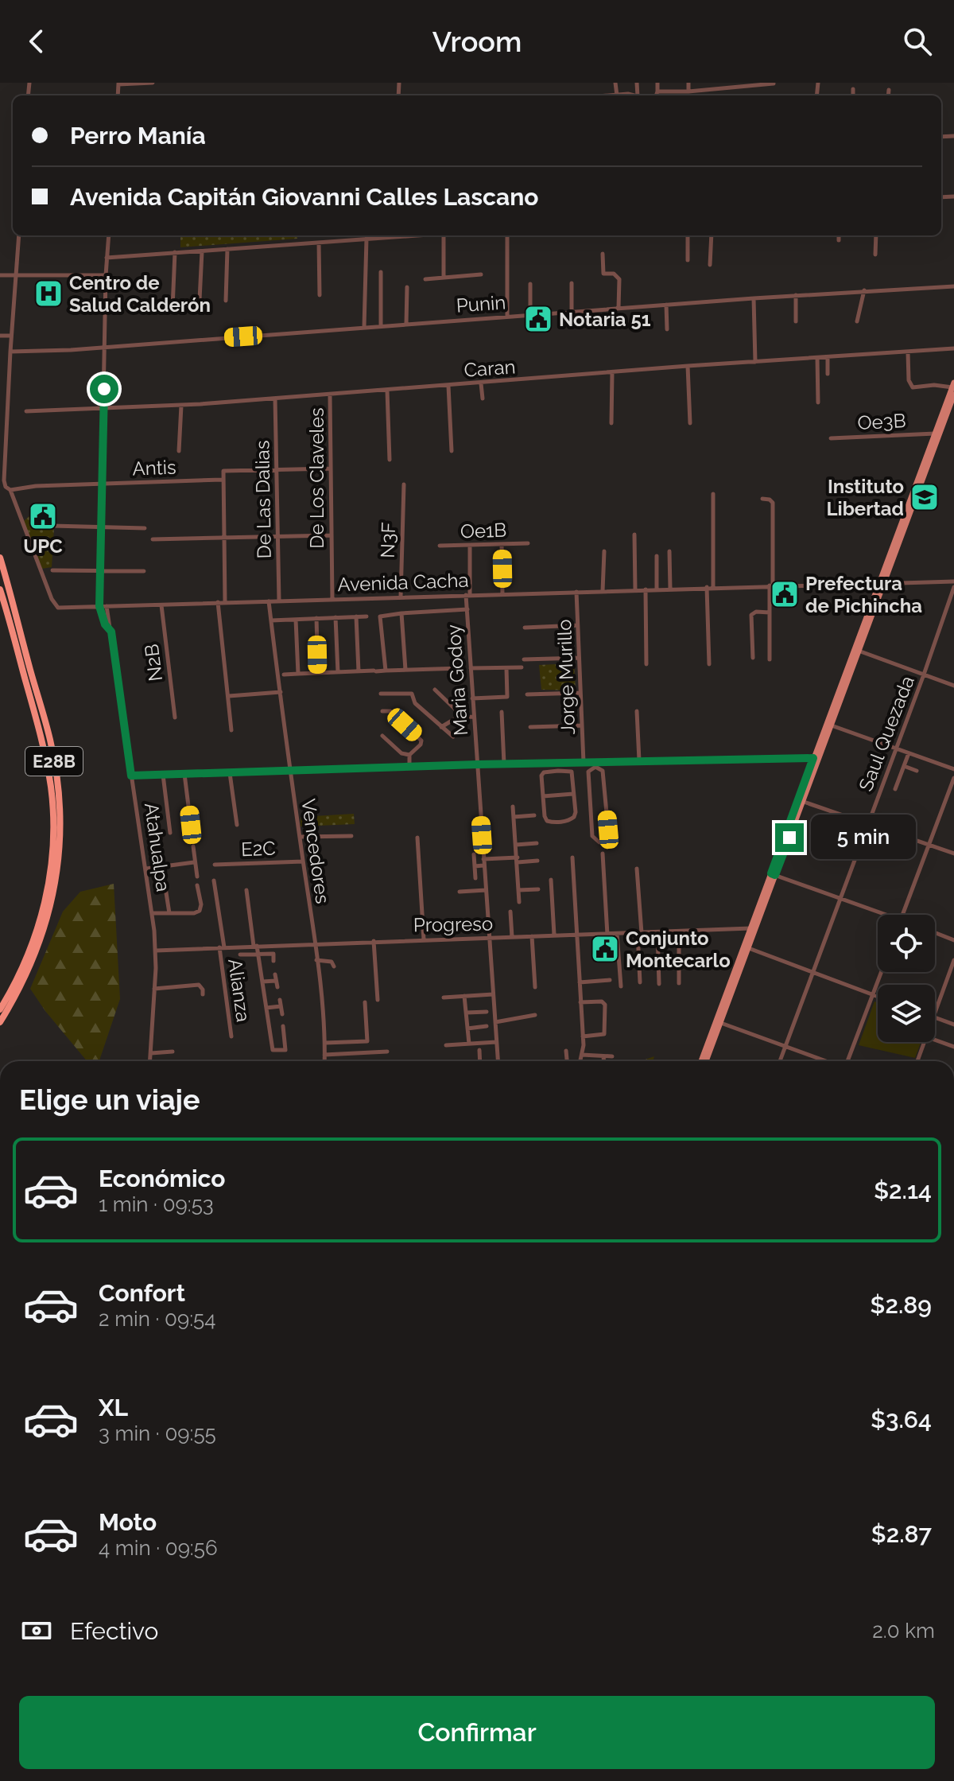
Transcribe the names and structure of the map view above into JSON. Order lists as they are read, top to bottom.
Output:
{
  "streets": {
    "highway": ["E28B"],
    "street": [
      "Punin",
      "Caran",
      "Oe3B",
      "Antis",
      "De Los Claveles",
      "De Las Dalias",
      "Oe1B",
      "N3F",
      "Avenida Cacha",
      "N2B",
      "Jorge Murillo",
      "Maria Godoy",
      "Saul Quezada",
      "Atahualpa",
      "E2C",
      "Vencedores",
      "Progreso",
      "Alianza"
    ]
  },
  "crossings": [
    ["Caran", "De Los Claveles"],
    ["Caran", "De Las Dalias"],
    ["Antis", "Avenida Cacha"],
    ["De Los Claveles", "Avenida Cacha"],
    ["De Las Dalias", "Avenida Cacha"],
    ["Oe1B", "Maria Godoy"],
    ["N3F", "Avenida Cacha"],
    ["Avenida Cacha", "N2B"],
    ["Avenida Cacha", "Jorge Murillo"],
    ["Avenida Cacha", "Maria Godoy"],
    ["Avenida Cacha", "Atahualpa"],
    ["Avenida Cacha", "Vencedores"],
    ["Maria Godoy", "Progreso"],
    ["Atahualpa", "Progreso"],
    ["E2C", "Vencedores"],
    ["Vencedores", "Progreso"],
    ["Progreso", "Alianza"]
  ],
  "places": {
    "hospital": ["Centro de Salud Calderón"],
    "public building": [
      "Notaria 51",
      "UPC",
      "Prefectura de Pichincha",
      "Conjunto Montecarlo"
    ],
    "school or university": ["Instituto Libertad"]
  },
  "page": {
    "header": "Vroom",
    "banner": ["Perro Manía", "Avenida Capitán Giovanni Calles Lascano"],
    "bubble": "5 min",
    "heading": "Elige un viaje",
    "list": [
      {
        "name": "Económico",
        "note": "1 min · 09:53",
        "value": "$2.14"
      },
      {
        "name": "Confort",
        "note": "2 min · 09:54",
        "value": "$2.89"
      },
      {
        "name": "XL",
        "note": "3 min · 09:55",
        "value": "$3.64"
      },
      {
        "name": "Moto",
        "note": "4 min · 09:56",
        "value": "$2.87"
      }
    ],
    "pay": ["Efectivo", "2.0 km"],
    "buttons": "Confirmar"
  }
}
